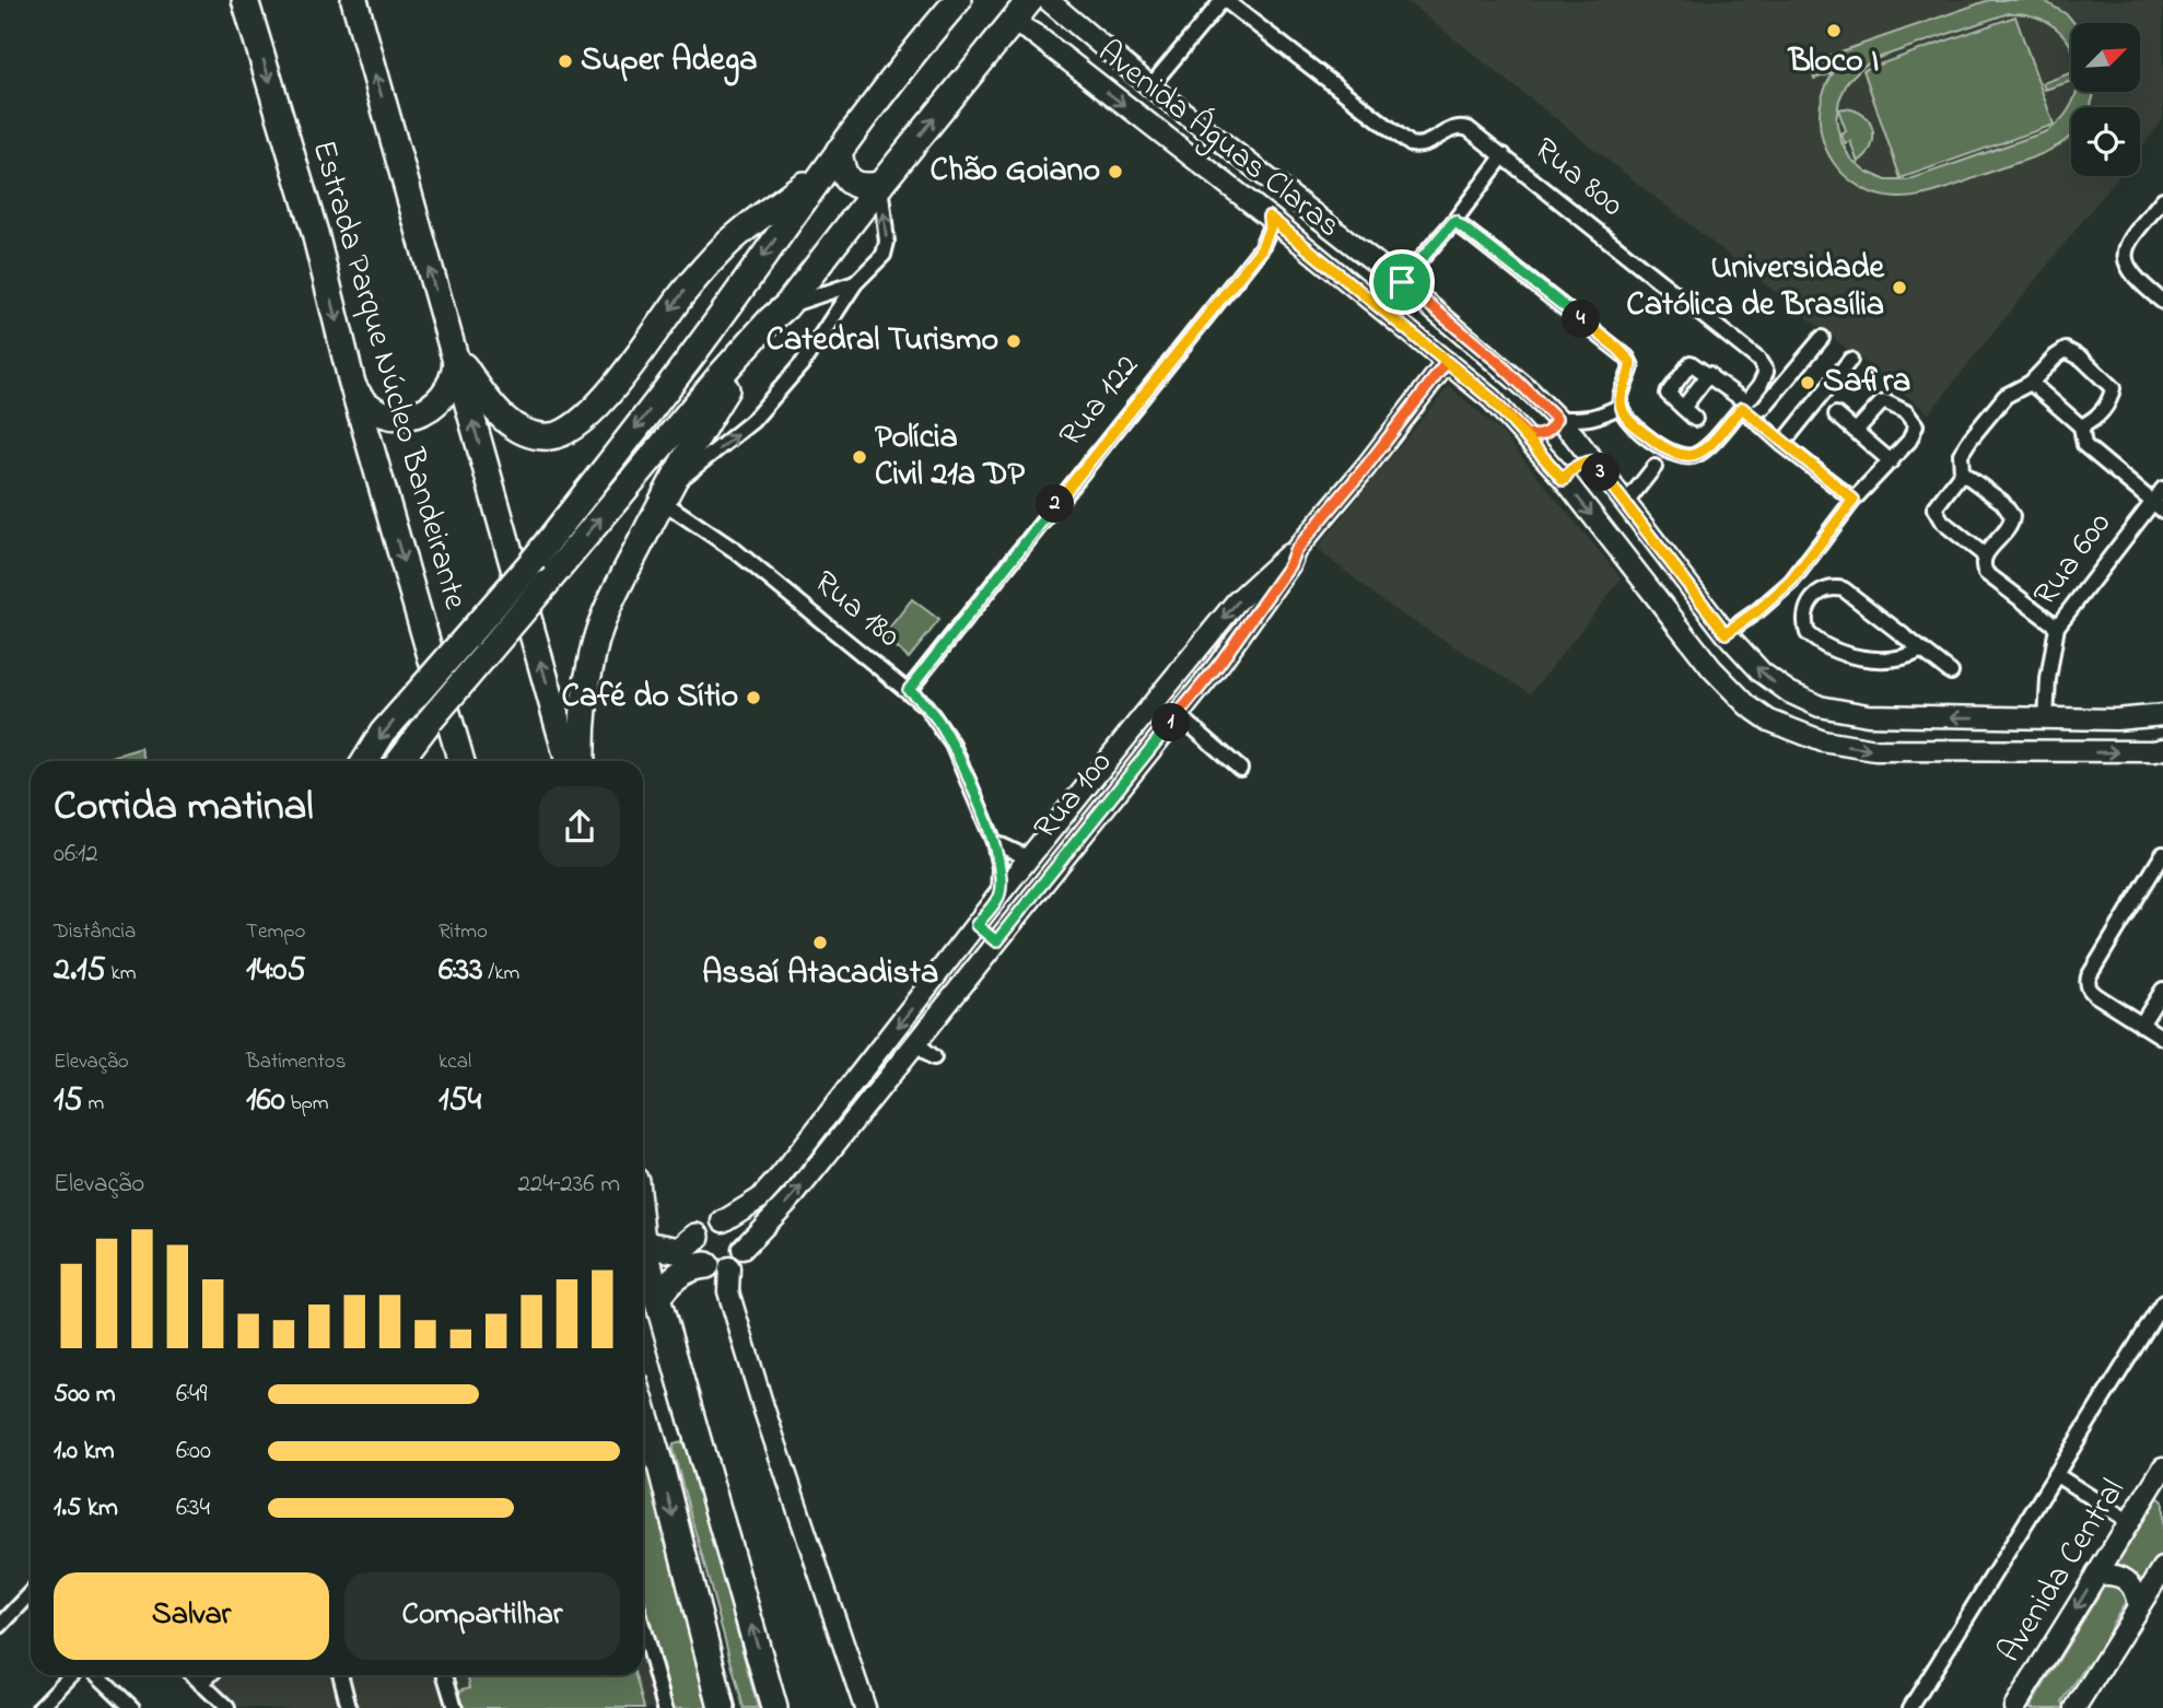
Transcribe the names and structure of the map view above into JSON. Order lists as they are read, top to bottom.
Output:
{
  "streets": {
    "highway": ["Estrada Parque Núcleo Bandeirante"],
    "street": [
      "Avenida Águas Claras",
      "Rua 800",
      "Rua 122",
      "Rua 600",
      "Rua 180",
      "Rua 100",
      "Avenida Central"
    ]
  },
  "crossings": [
    ["Avenida Águas Claras", "Rua 122"],
    ["Avenida Águas Claras", "Rua 600"],
    ["Avenida Águas Claras", "Rua 100"],
    ["Rua 122", "Rua 180"],
    ["Rua 180", "Rua 100"]
  ],
  "places": [
    "Bloco I",
    "Super Adega",
    "Chão Goiano",
    "Universidade Católica de Brasília",
    "Catedral Turismo",
    "Safira",
    "Polícia Civil 21a DP",
    "Café do Sítio",
    "Assaí Atacadista"
  ],
  "north": "top right",
  "page": {
    "pins": [
      "4",
      "3",
      "2",
      "1"
    ],
    "heading": ["Corrida matinal", "06:12"],
    "stats": [
      ["Distância", "2.15 km"],
      ["Tempo", "14:05"],
      ["Ritmo", "6:33 /km"],
      ["Elevação", "15 m"],
      ["Batimentos", "160 bpm"],
      ["kcal", "154"]
    ],
    "chart": ["Elevação", "224–236 m"],
    "list": [
      {
        "name": "500 m",
        "note": "6:49"
      },
      {
        "name": "1.0 km",
        "note": "6:00"
      },
      {
        "name": "1.5 km",
        "note": "6:34"
      }
    ],
    "buttons": ["Salvar", "Compartilhar"]
  }
}
